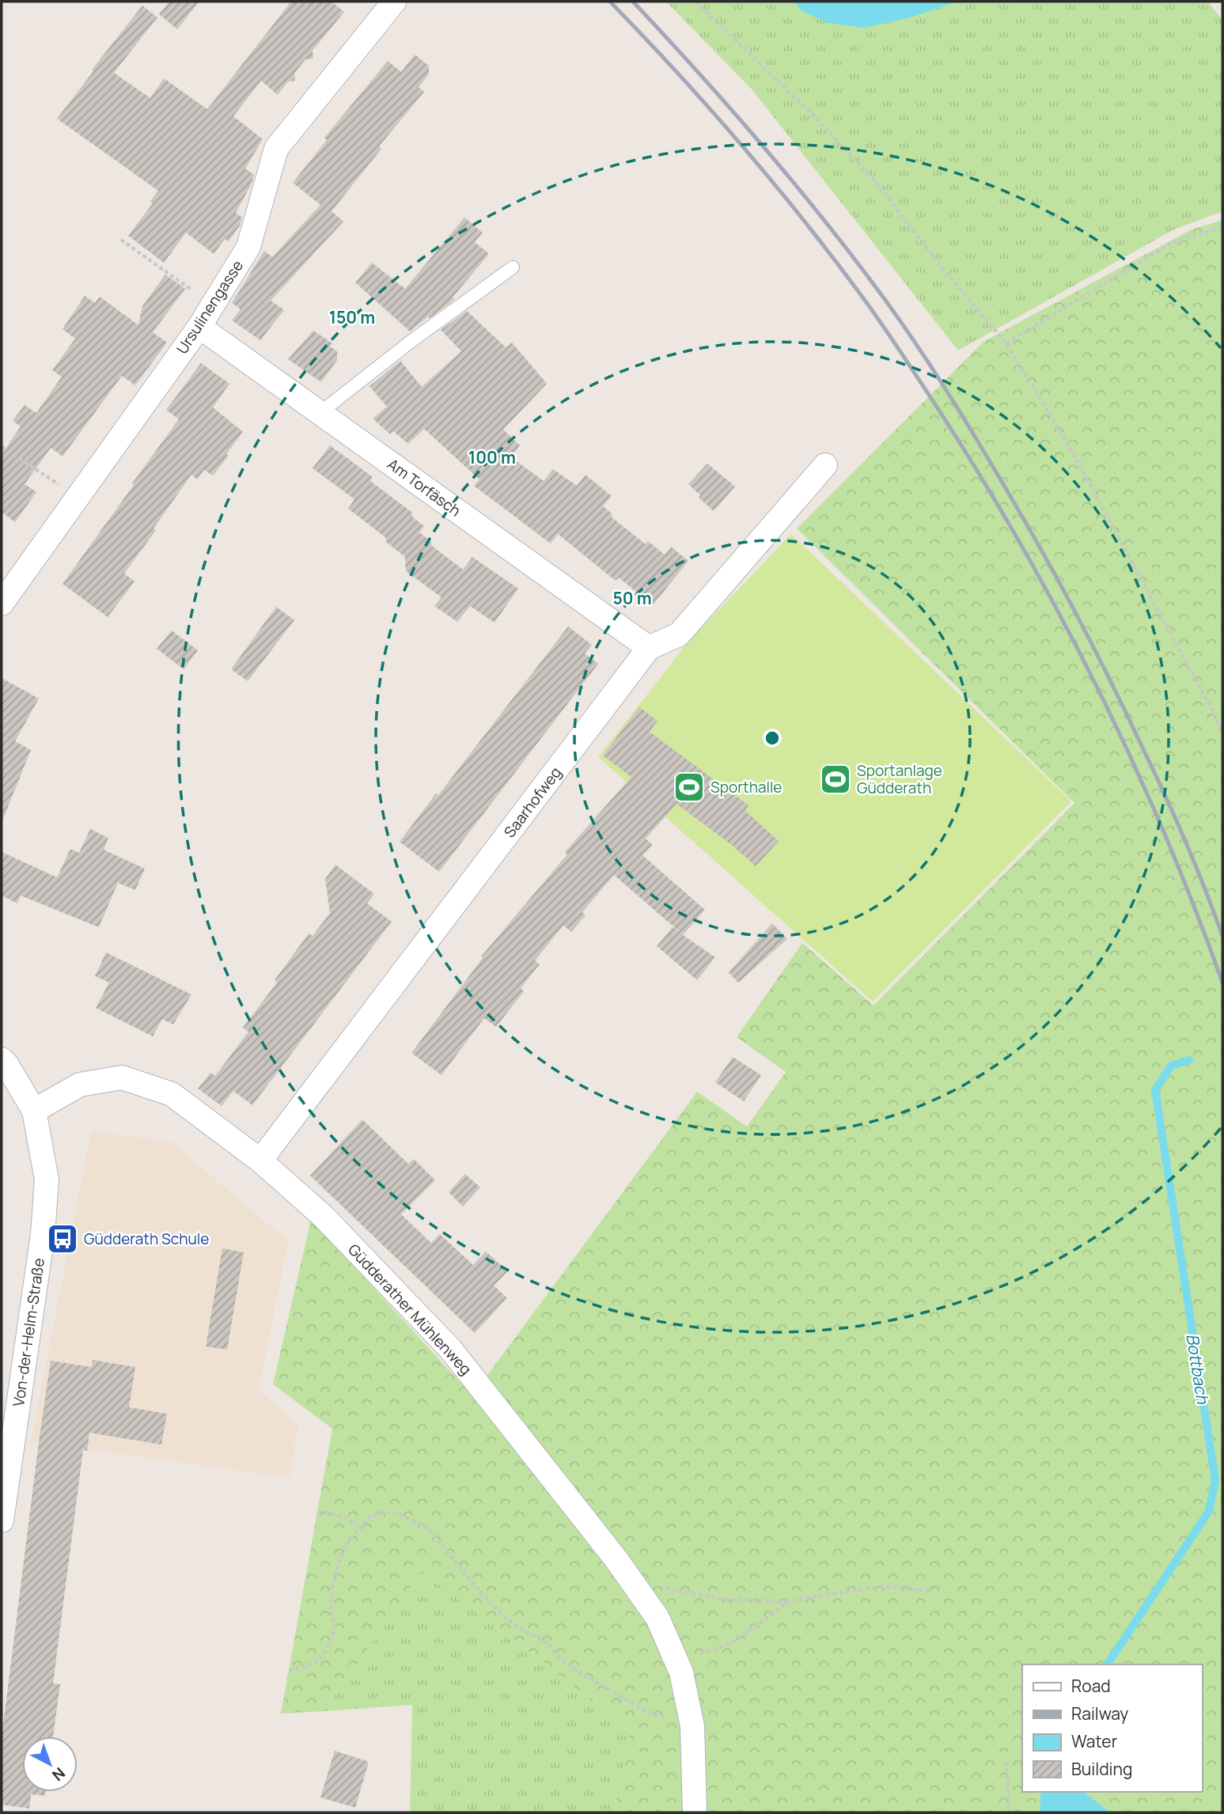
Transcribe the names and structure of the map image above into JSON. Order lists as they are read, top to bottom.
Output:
{
  "streets": {
    "street": [
      "Ursulinengasse",
      "Am Torfäsch",
      "Saarhofweg",
      "Güdderather Mühlenweg",
      "Von-der-Helm-Straße"
    ]
  },
  "crossings": [
    ["Ursulinengasse", "Am Torfäsch"],
    ["Am Torfäsch", "Saarhofweg"],
    ["Saarhofweg", "Güdderather Mühlenweg"],
    ["Güdderather Mühlenweg", "Von-der-Helm-Straße"]
  ],
  "water": ["Bottbach"],
  "places": {
    "sports": ["Sportanlage Güdderath", "Sporthalle"],
    "bus stop": ["Güdderath Schule"]
  },
  "legend": [
    "Road",
    "Railway",
    "Water",
    "Building"
  ],
  "north": "bottom right",
  "rings": ["150 m", "100 m", "50 m"]
}
